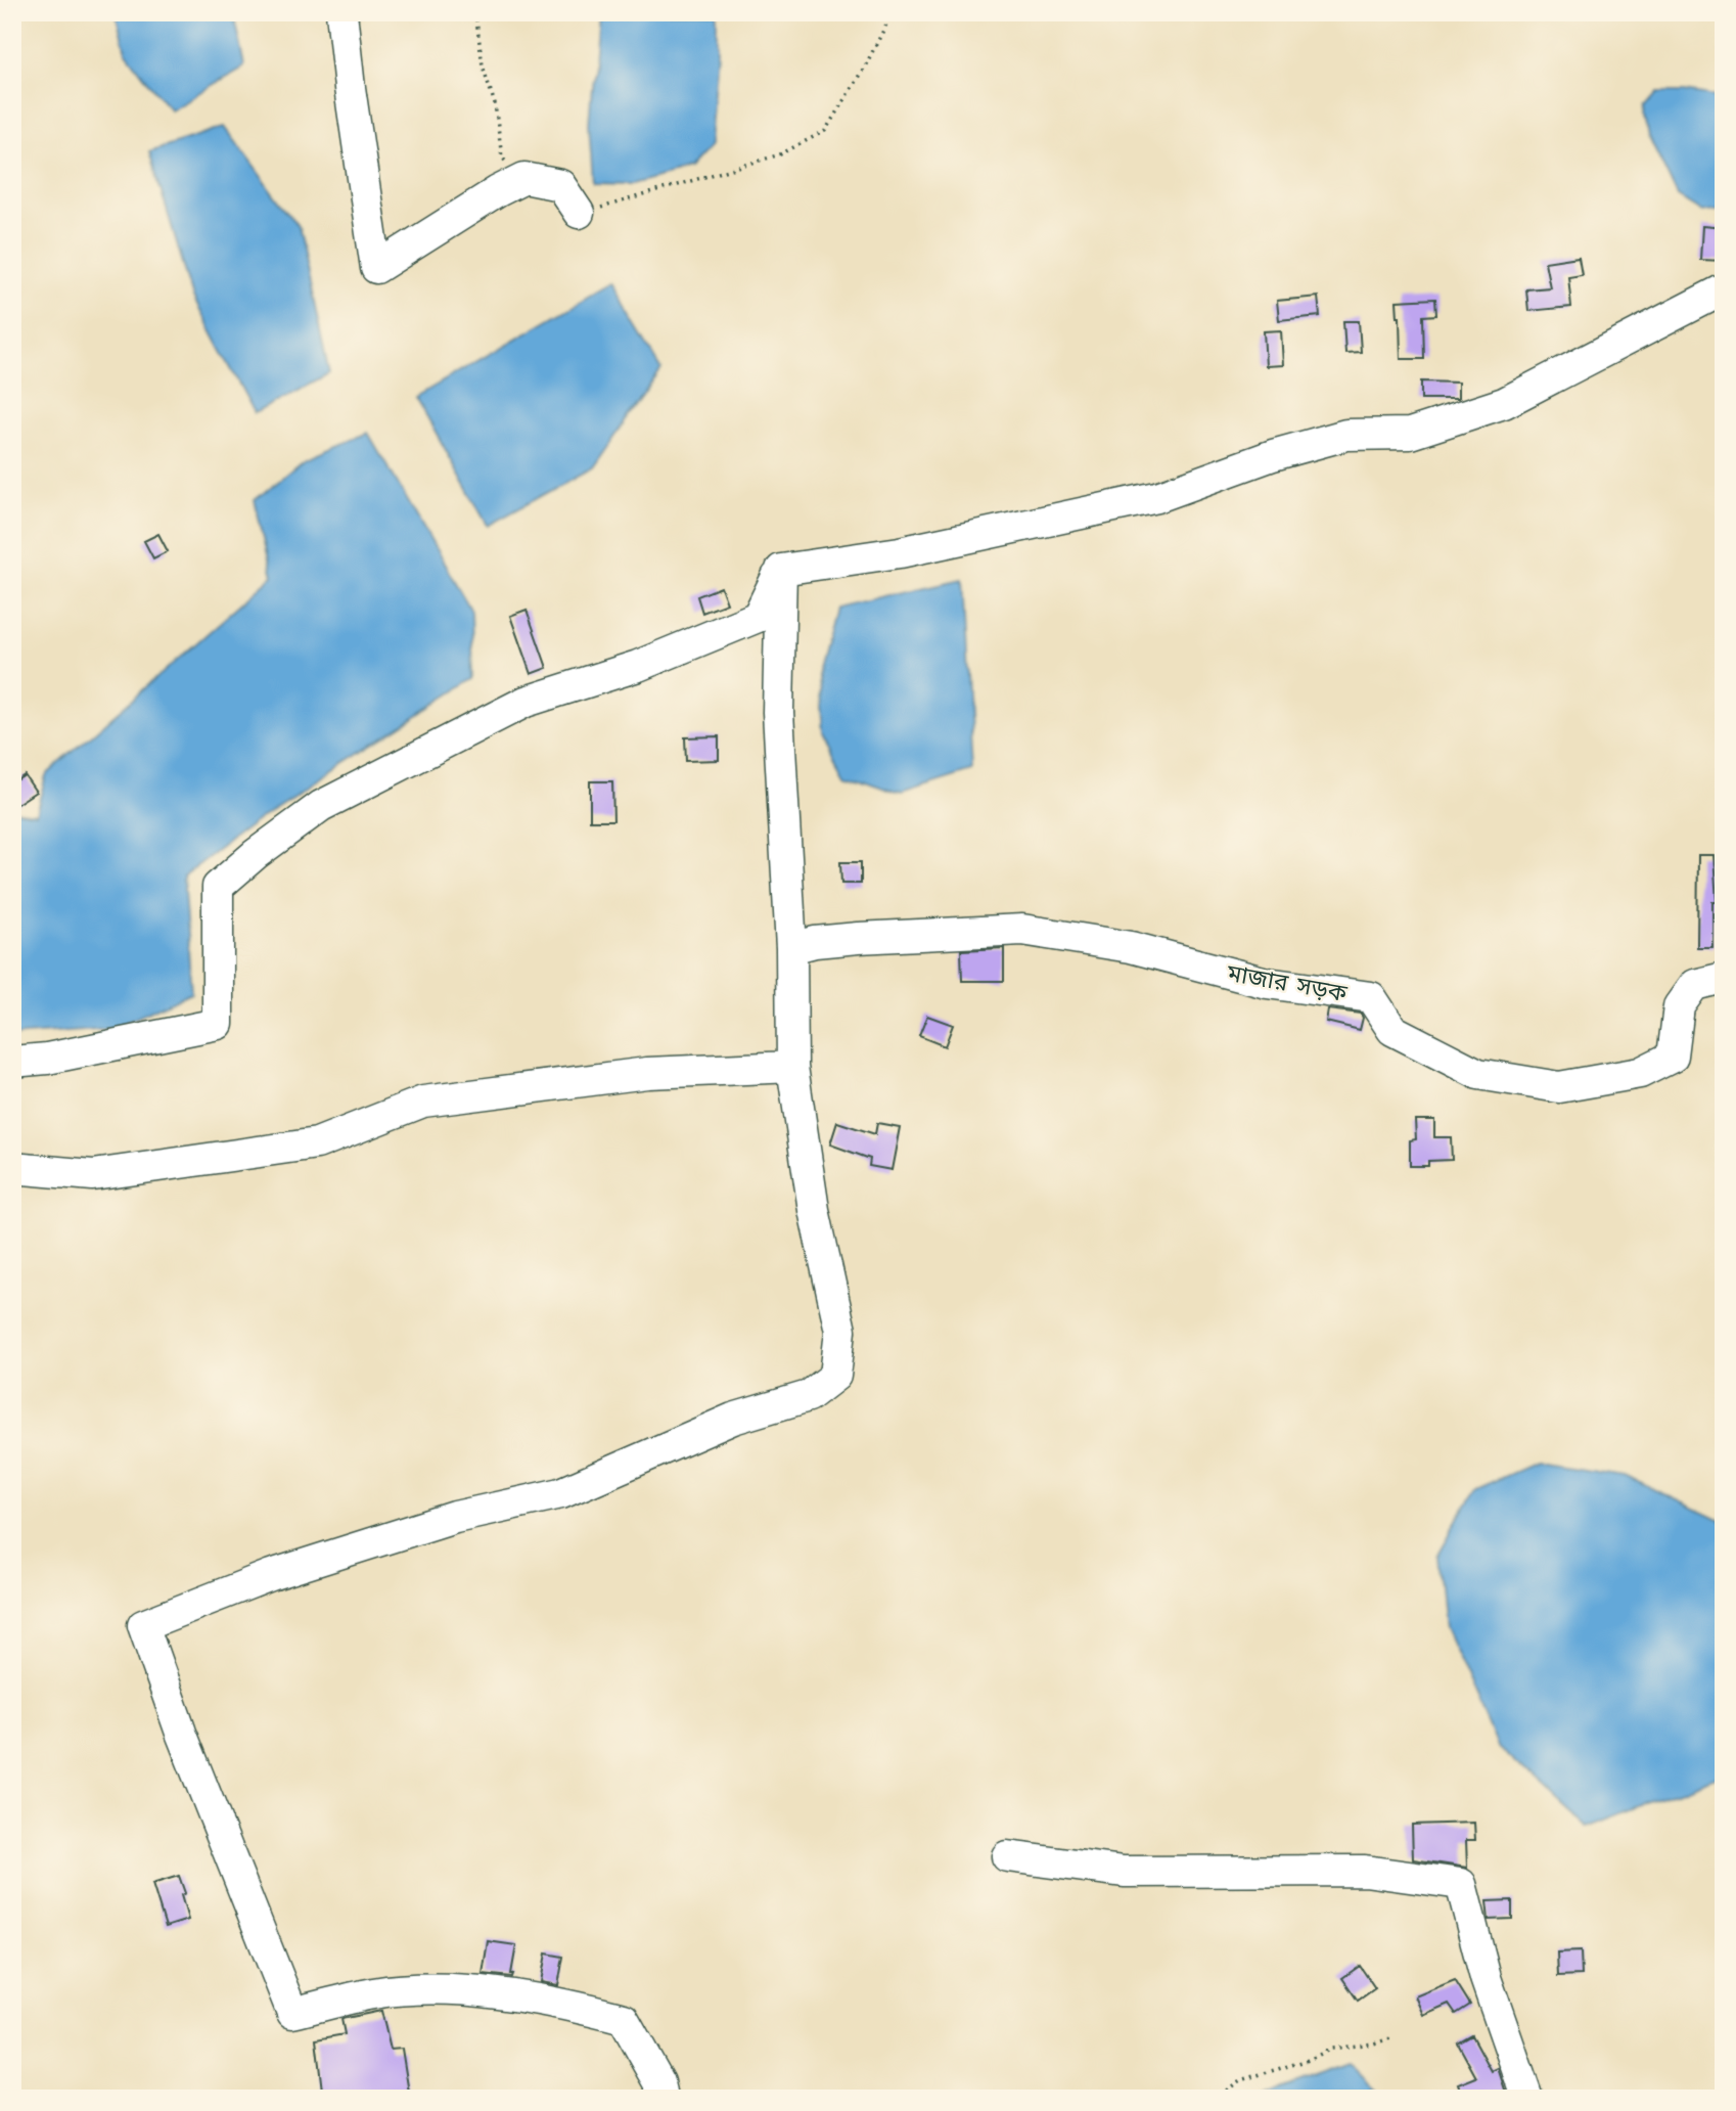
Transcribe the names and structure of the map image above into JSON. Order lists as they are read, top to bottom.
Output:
{
  "streets": {
    "street": ["মাজার সড়ক"]
  }
}
